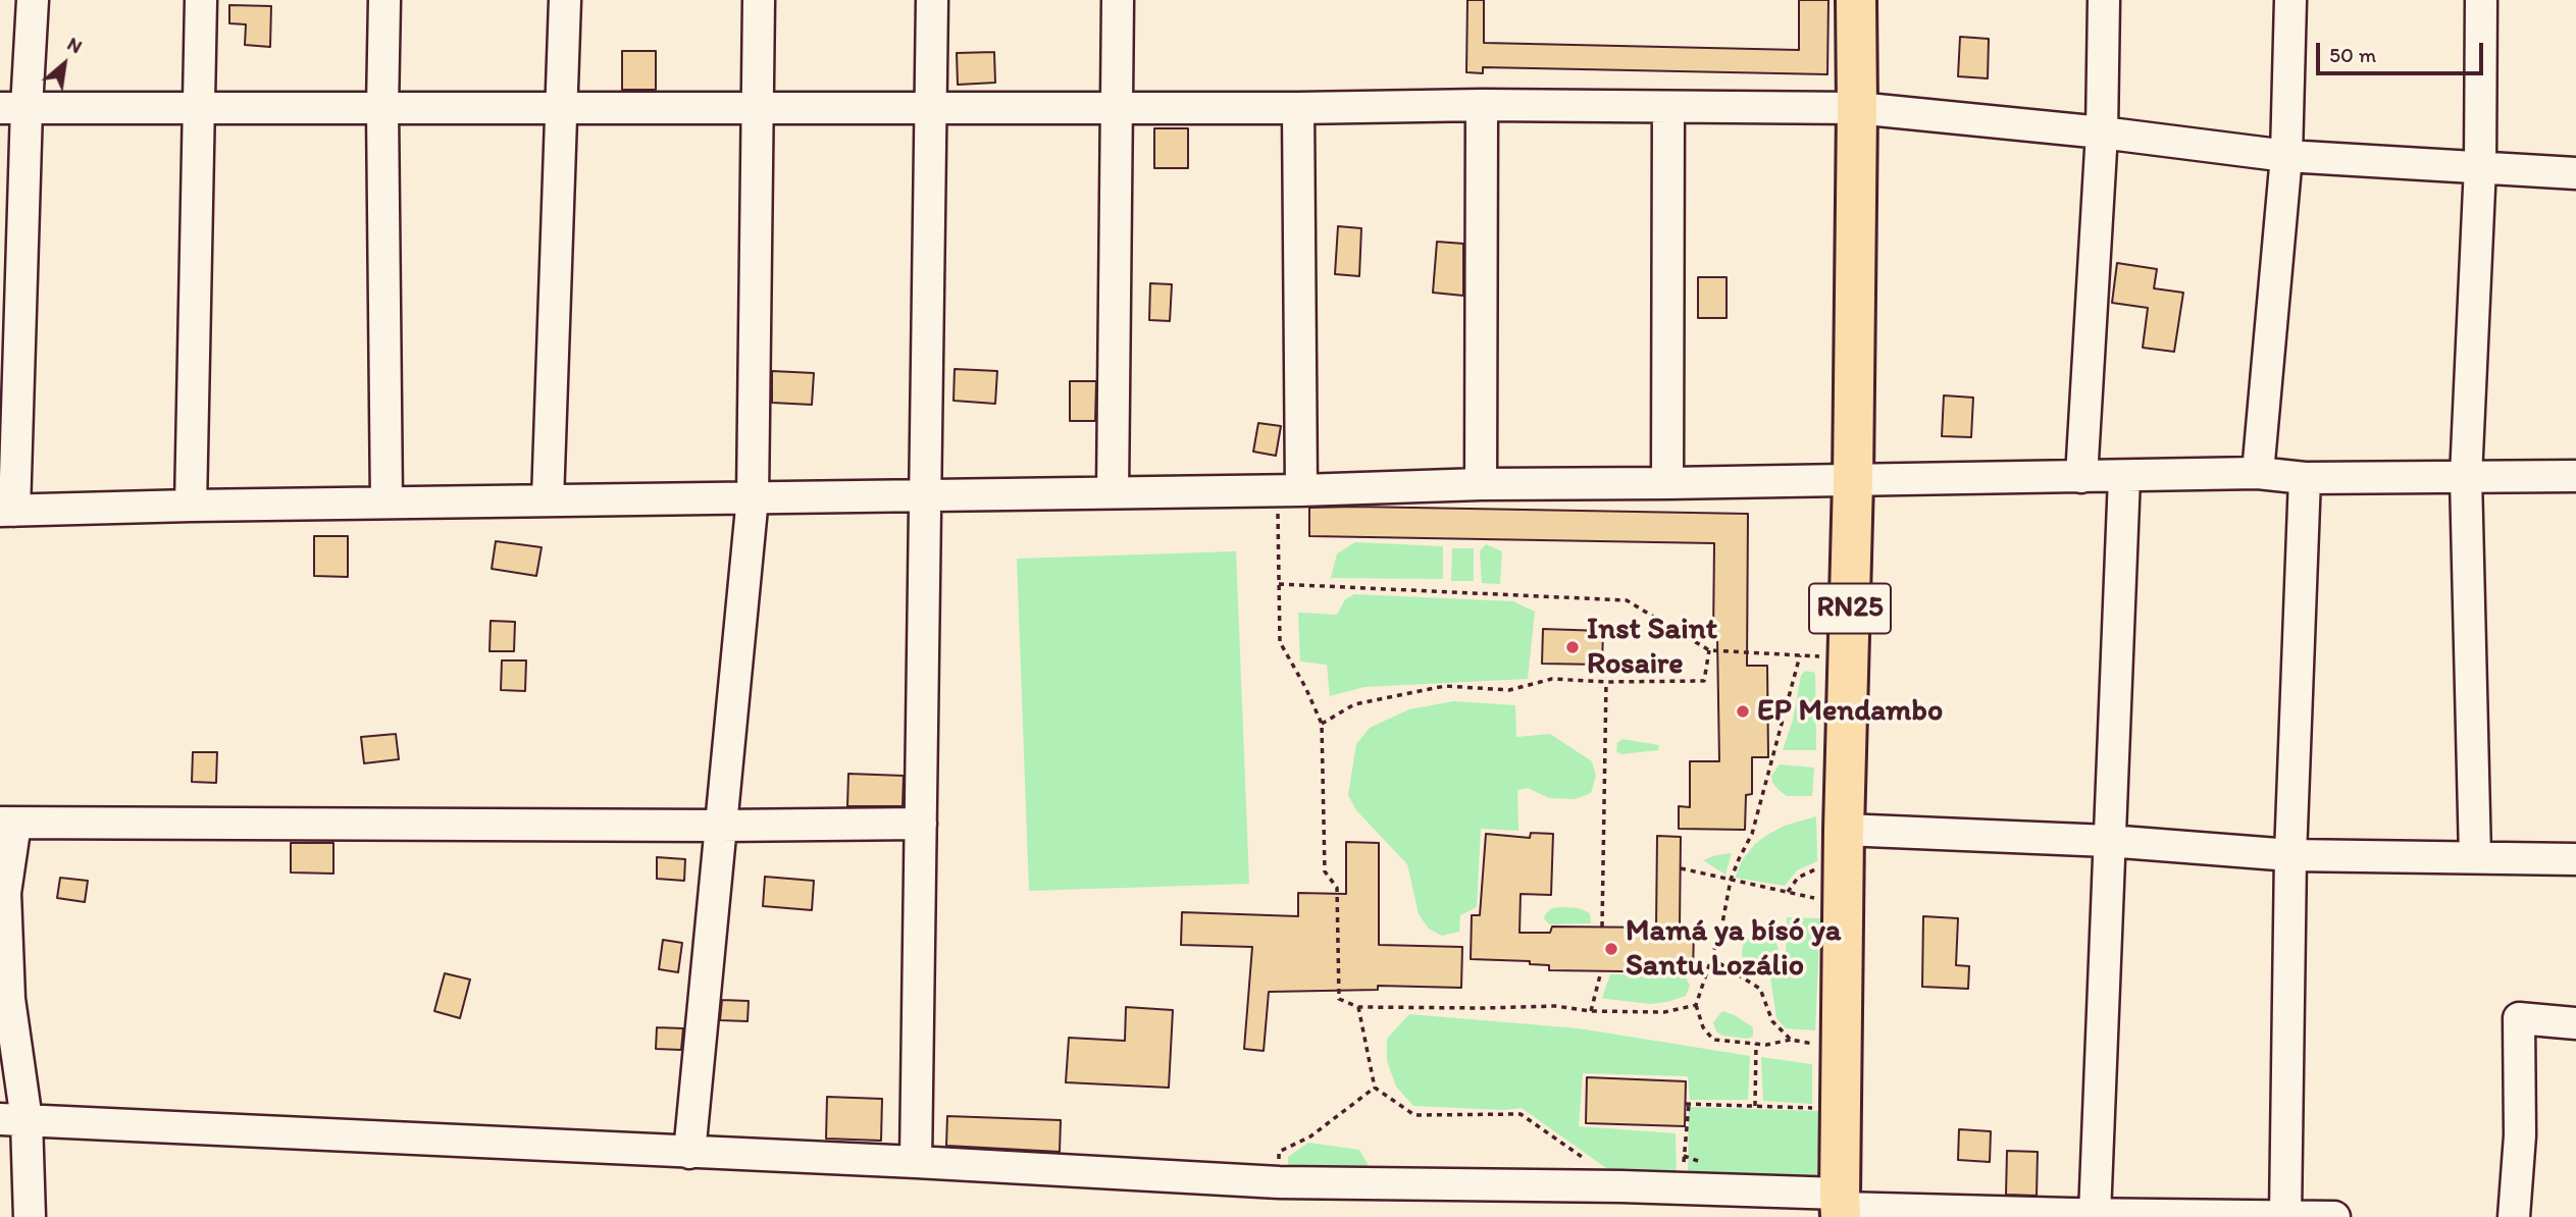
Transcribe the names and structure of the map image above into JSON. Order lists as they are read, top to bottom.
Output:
{
  "streets": {
    "main road": ["RN25"]
  },
  "places": ["Inst Saint Rosaire", "EP Mendambo", "Mamá ya bísó ya Santu Lozálio"],
  "scale_bar": "50 m",
  "north": "top right"
}
